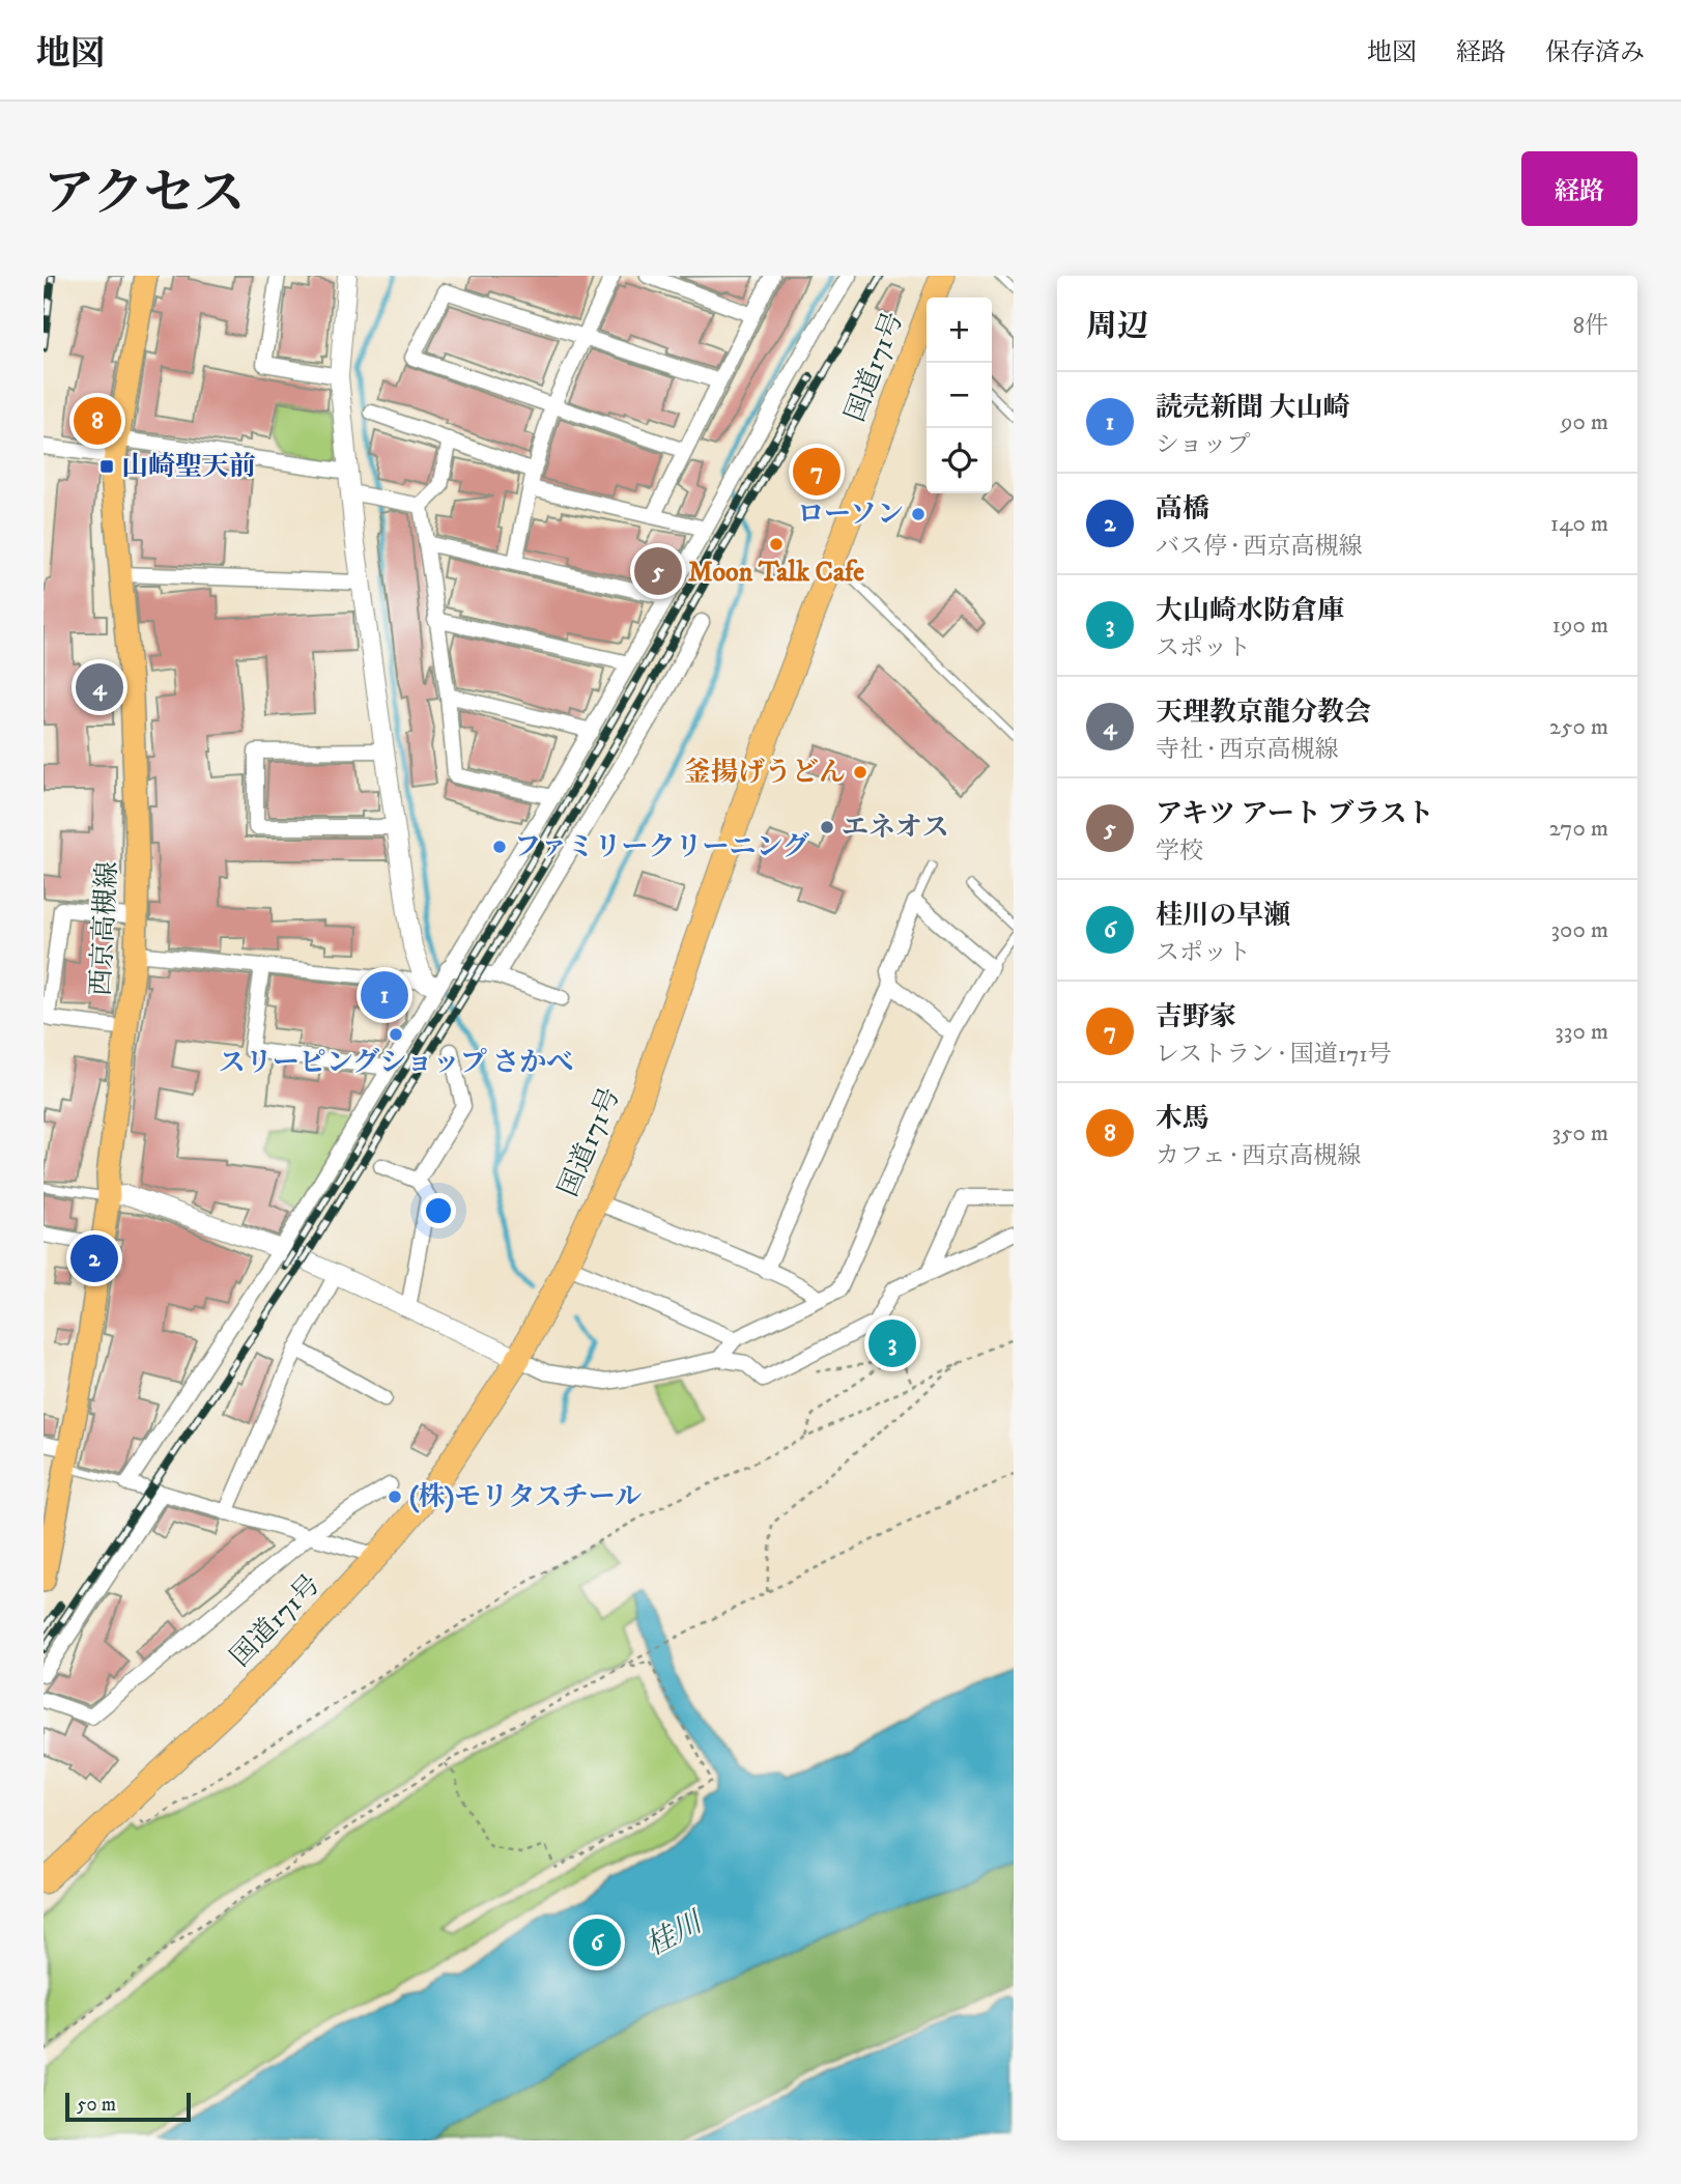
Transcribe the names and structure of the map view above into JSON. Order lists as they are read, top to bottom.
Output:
{
  "streets": {
    "highway": ["国道171号"],
    "main road": ["西京高槻線"]
  },
  "water": ["桂川"],
  "places": {
    "transit": ["山崎聖天前"],
    "other": [
      "ローソン",
      "Moon Talk Cafe",
      "釜揚げうどん",
      "エネオス",
      "ファミリークリーニング",
      "スリーピングショップ さかべ",
      "(株)モリタスチール"
    ]
  },
  "scale_bar": "50 m",
  "page": {
    "header": "地図",
    "nav": ["地図", "経路", "保存済み"],
    "title": "アクセス",
    "buttons": "経路",
    "heading": ["周辺", "8件"],
    "map_buttons": ["+", "−"],
    "list": [
      {
        "mark": "1",
        "name": "読売新聞 大山崎",
        "note": "ショップ",
        "value": "90 m"
      },
      {
        "mark": "2",
        "name": "高橋",
        "note": "バス停 · 西京高槻線",
        "value": "140 m"
      },
      {
        "mark": "3",
        "name": "大山崎水防倉庫",
        "note": "スポット",
        "value": "190 m"
      },
      {
        "mark": "4",
        "name": "天理教京龍分教会",
        "note": "寺社 · 西京高槻線",
        "value": "250 m"
      },
      {
        "mark": "5",
        "name": "アキツ アート ブラスト",
        "note": "学校",
        "value": "270 m"
      },
      {
        "mark": "6",
        "name": "桂川の早瀬",
        "note": "スポット",
        "value": "300 m"
      },
      {
        "mark": "7",
        "name": "吉野家",
        "note": "レストラン · 国道171号",
        "value": "330 m"
      },
      {
        "mark": "8",
        "name": "木馬",
        "note": "カフェ · 西京高槻線",
        "value": "350 m"
      }
    ],
    "pins": [
      "8",
      "7",
      "5",
      "4",
      "1",
      "2",
      "3",
      "6"
    ],
    "scale": "50 m"
  }
}
